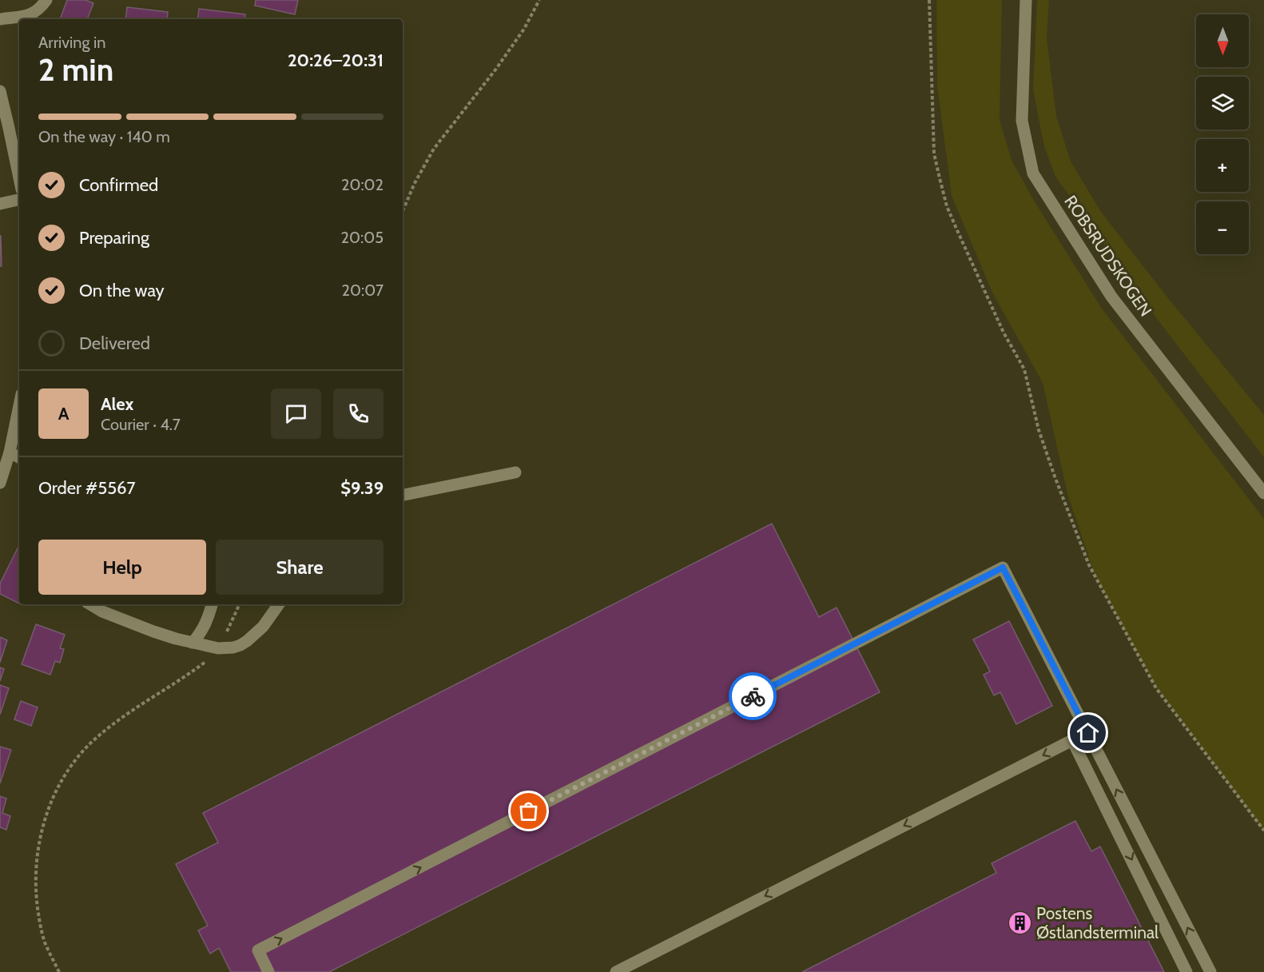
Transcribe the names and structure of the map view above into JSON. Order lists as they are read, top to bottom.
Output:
{
  "streets": {
    "street": ["ROBSRUDSKOGEN"]
  },
  "places": {
    "building": ["Postens Østlandsterminal"]
  },
  "north": "bottom",
  "page": {
    "map_buttons": ["+", "−"],
    "heading": ["2 min", "Arriving in", "20:26–20:31"],
    "panel": [
      "Alex",
      "Courier · 4.7",
      "Order #5567",
      "$9.39"
    ],
    "bar": "On the way · 140 m",
    "list": [
      ["Confirmed", "20:02"],
      ["Preparing", "20:05"],
      ["On the way", "20:07"],
      "Delivered"
    ],
    "round": "A",
    "buttons": ["Help", "Share"]
  }
}
